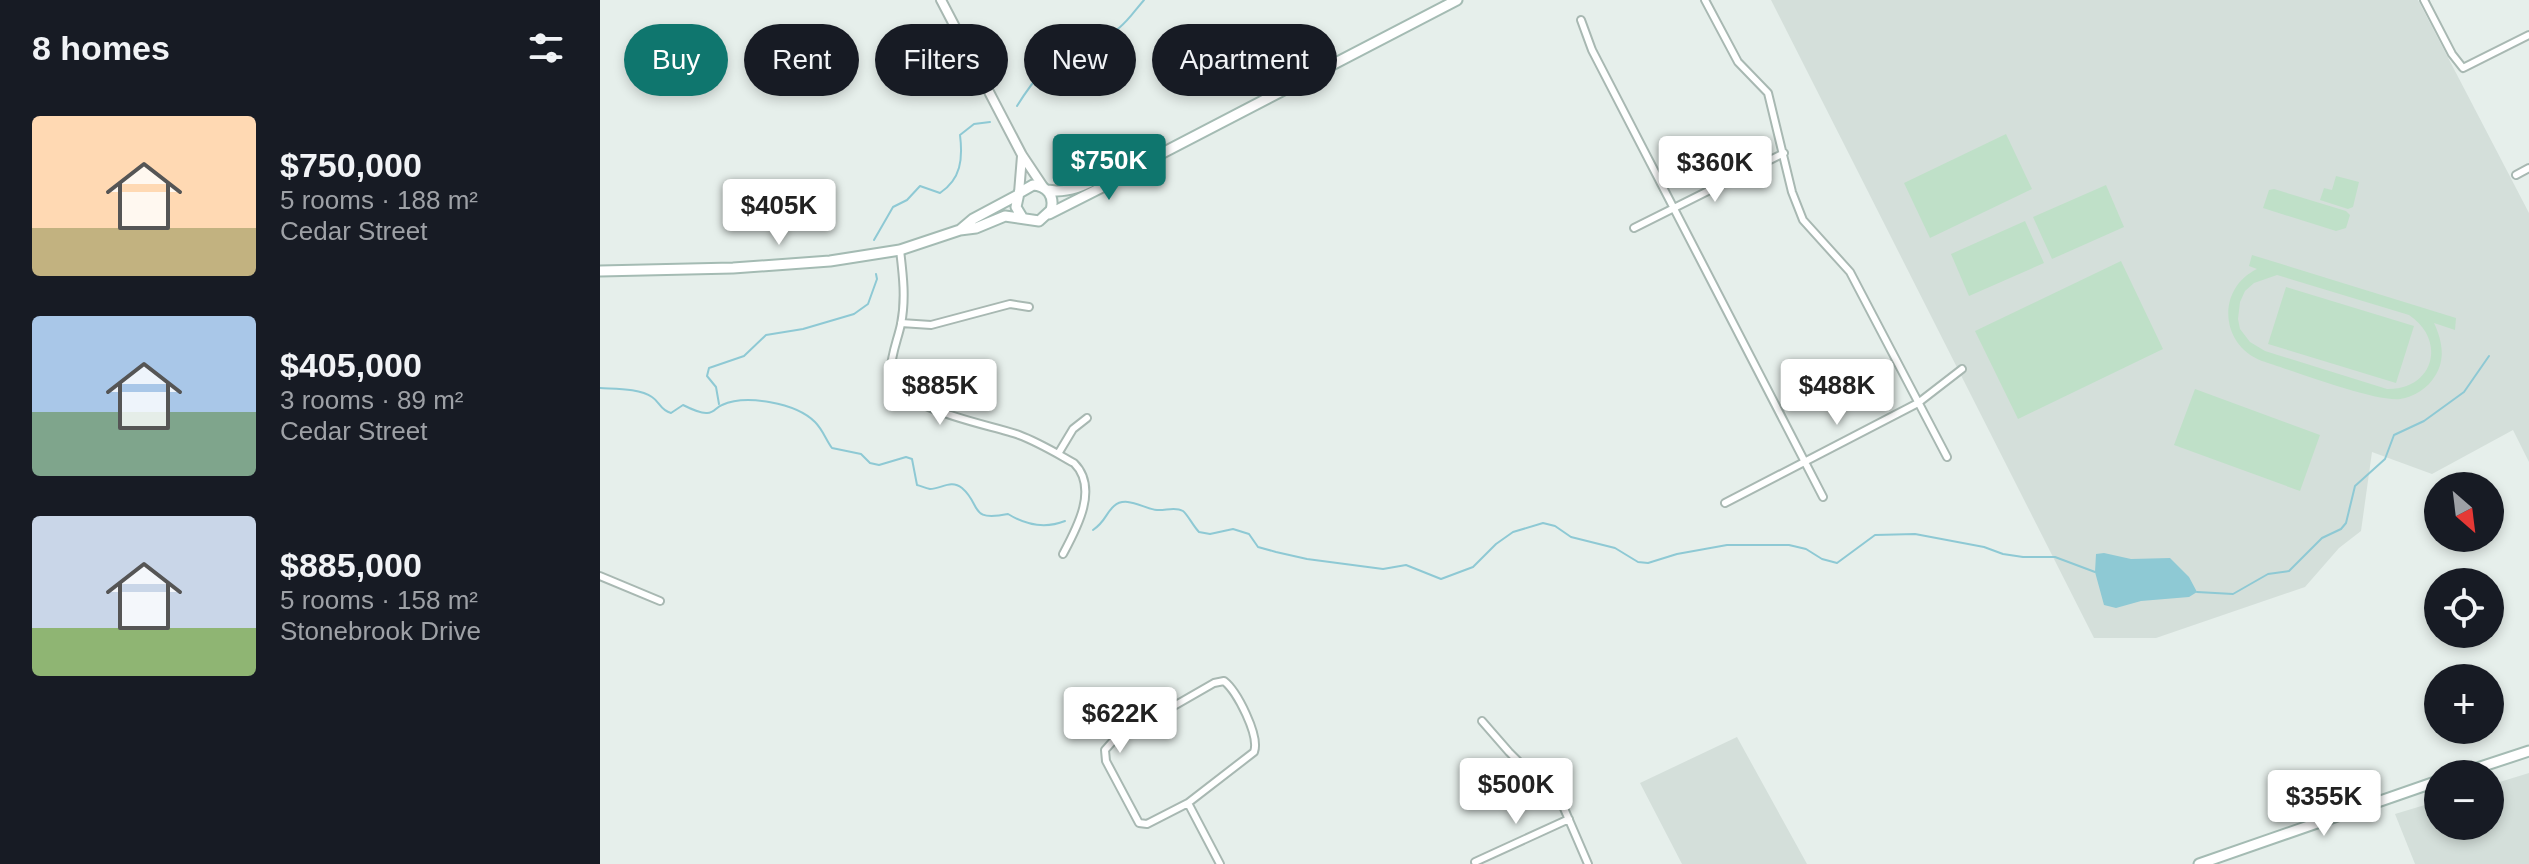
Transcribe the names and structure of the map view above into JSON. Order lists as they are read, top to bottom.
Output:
{
  "north": "bottom right",
  "page": {
    "heading": "8 homes",
    "chip": [
      "Buy",
      "Rent",
      "Filters",
      "New",
      "Apartment"
    ],
    "list": [
      {
        "name": "$750,000",
        "note": "5 rooms · 188 m² · Cedar Street"
      },
      {
        "name": "$405,000",
        "note": "3 rooms · 89 m² · Cedar Street"
      },
      {
        "name": "$885,000",
        "note": "5 rooms · 158 m² · Stonebrook Drive"
      }
    ],
    "price": [
      "$750K",
      "$360K",
      "$405K",
      "$885K",
      "$488K",
      "$622K",
      "$500K",
      "$355K"
    ],
    "map_buttons": ["+", "−"]
  }
}
